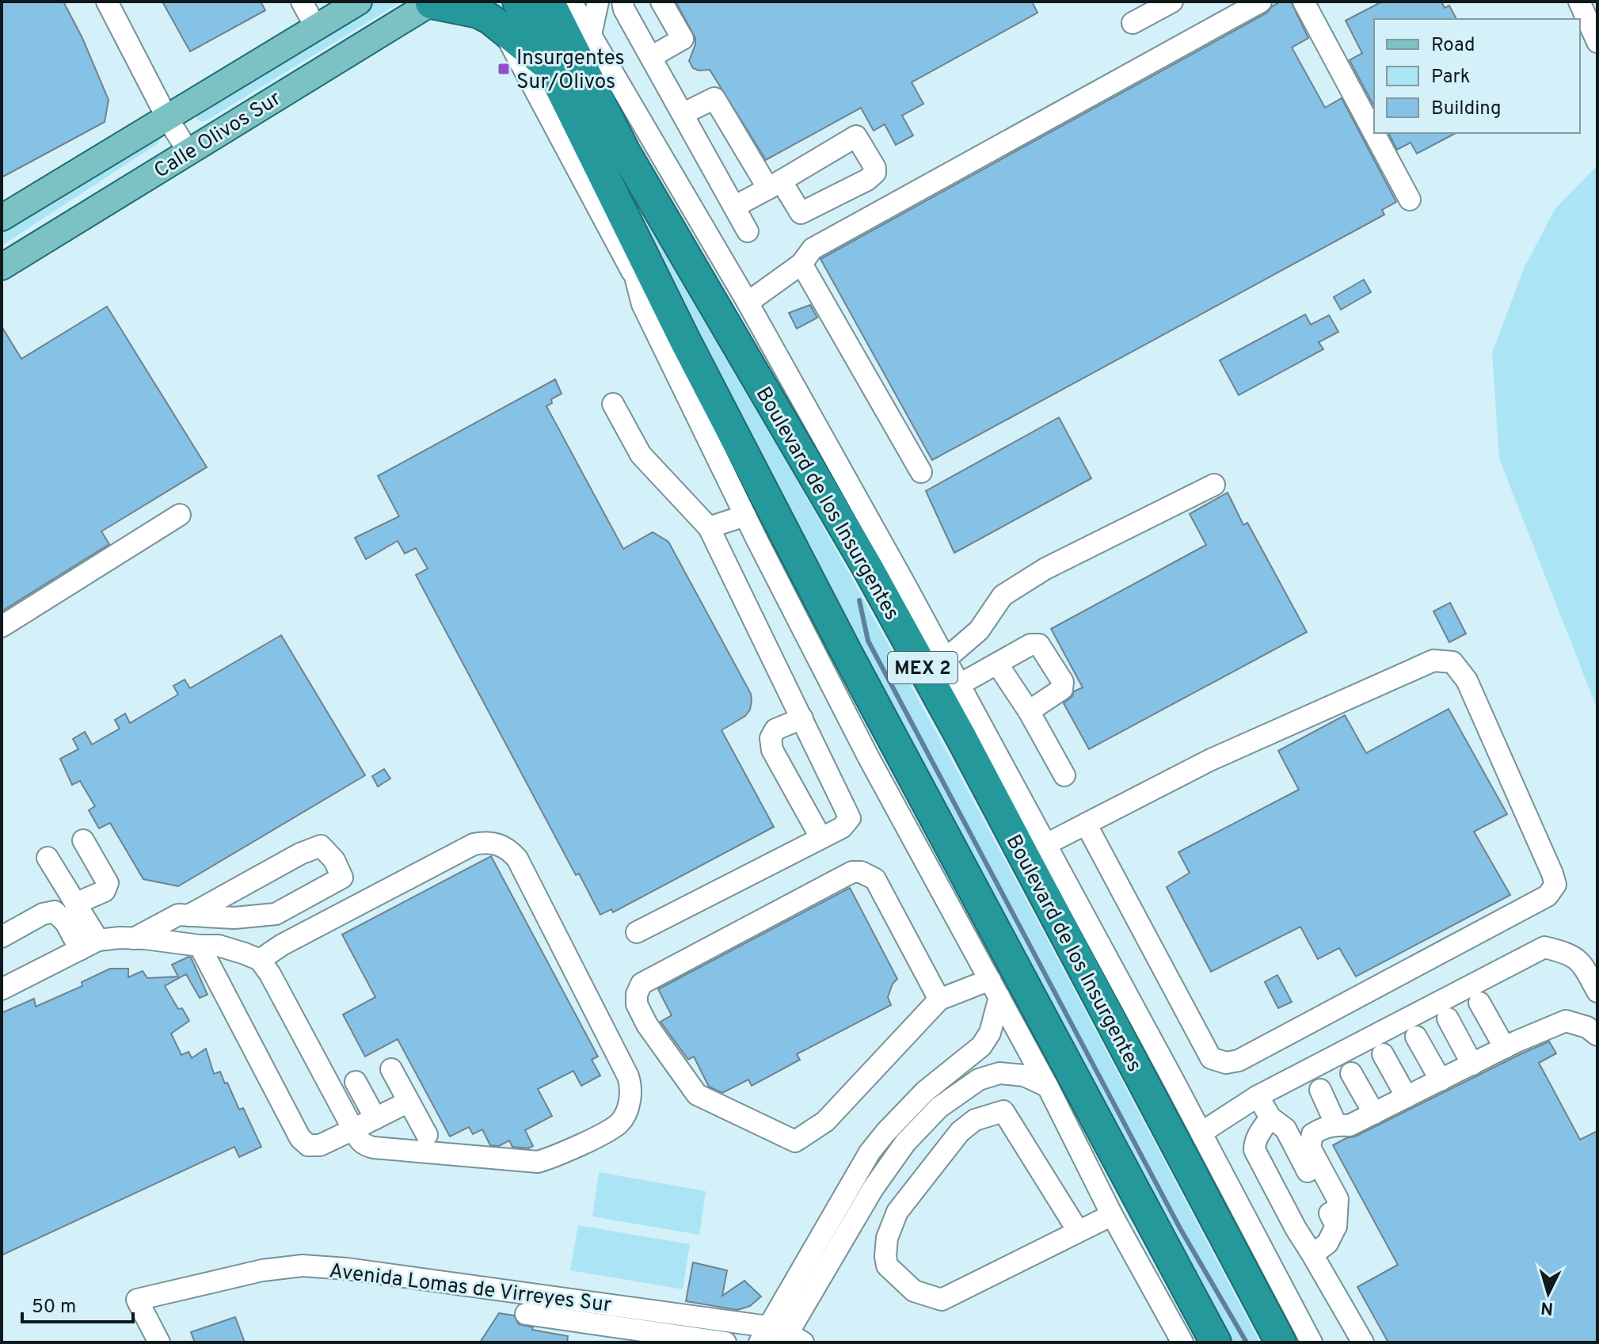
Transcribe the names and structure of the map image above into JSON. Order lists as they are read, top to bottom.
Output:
{
  "streets": {
    "highway": ["Boulevard de los Insurgentes", "MEX 2"],
    "main road": ["Calle Olivos Sur"],
    "street": ["Avenida Lomas de Virreyes Sur"]
  },
  "places": {
    "transit": ["Insurgentes Sur/Olivos"]
  },
  "legend": ["Road", "Park", "Building"],
  "scale_bar": "50 m",
  "north": "bottom"
}
